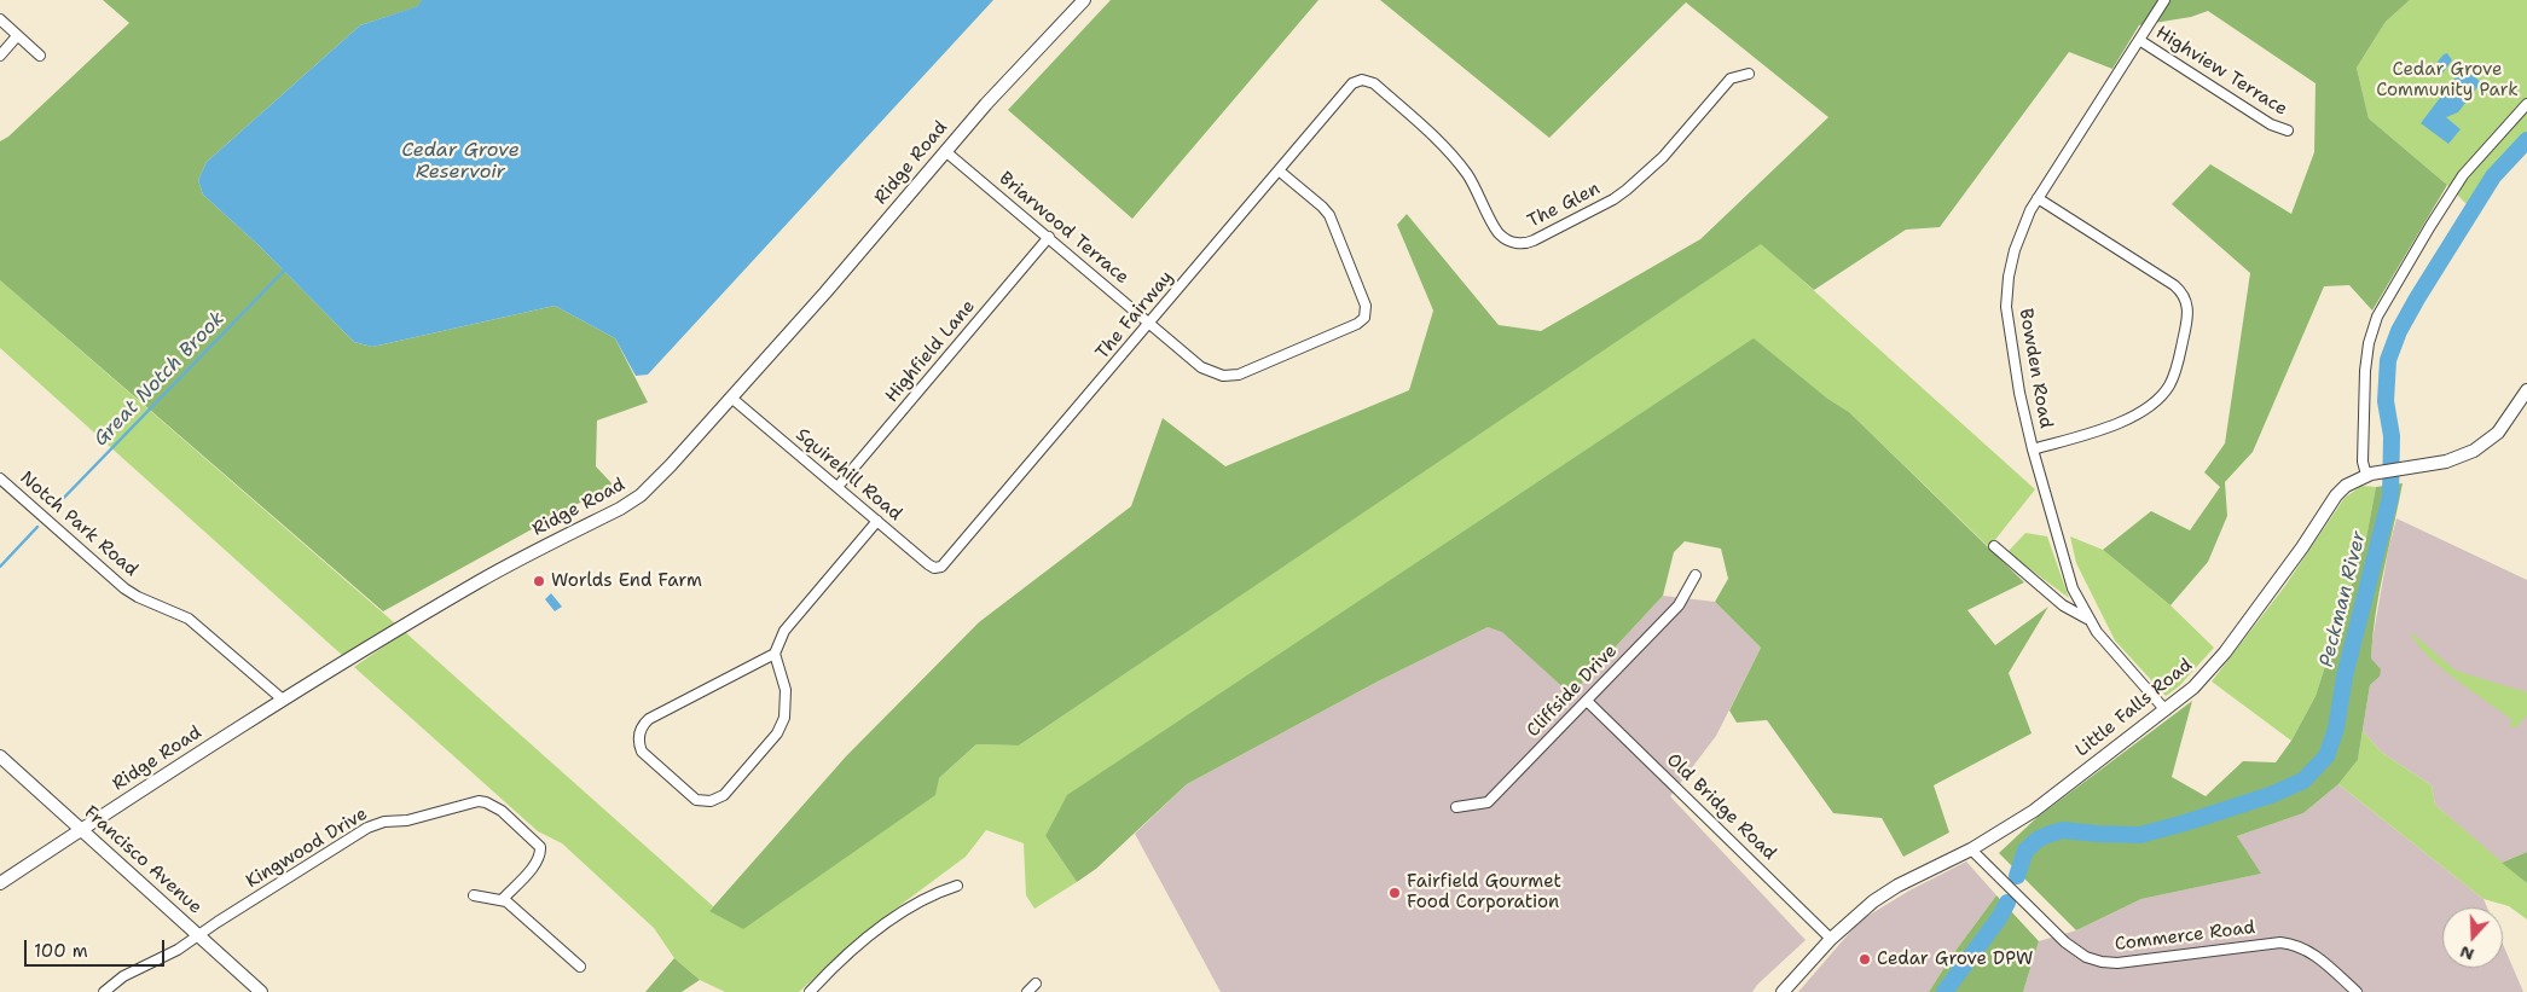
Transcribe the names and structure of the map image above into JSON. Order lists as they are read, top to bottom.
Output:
{
  "streets": {
    "main road": ["Ridge Road", "Little Falls Road", "Francisco Avenue"],
    "street": [
      "Highview Terrace",
      "The Glen",
      "Briarwood Terrace",
      "The Fairway",
      "Highfield Lane",
      "Bowden Road",
      "Squirehill Road",
      "Notch Park Road",
      "Cliffside Drive",
      "Old Bridge Road",
      "Kingwood Drive",
      "Commerce Road"
    ]
  },
  "crossings": [
    ["Highview Terrace", "Bowden Road"],
    ["Ridge Road", "Briarwood Terrace"],
    ["Ridge Road", "Squirehill Road"],
    ["Ridge Road", "Notch Park Road"],
    ["Ridge Road", "Francisco Avenue"],
    ["The Glen", "The Fairway"],
    ["Briarwood Terrace", "The Fairway"],
    ["Briarwood Terrace", "Highfield Lane"],
    ["The Fairway", "Squirehill Road"],
    ["Highfield Lane", "Squirehill Road"],
    ["Bowden Road", "Little Falls Road"],
    ["Cliffside Drive", "Old Bridge Road"],
    ["Little Falls Road", "Old Bridge Road"],
    ["Little Falls Road", "Commerce Road"],
    ["Kingwood Drive", "Francisco Avenue"]
  ],
  "water": ["Cedar Grove Reservoir", "Great Notch Brook", "Peckman River"],
  "parks": ["Cedar Grove Community Park"],
  "places": ["Worlds End Farm", "Fairfield Gourmet Food Corporation", "Cedar Grove DPW"],
  "scale_bar": "100 m",
  "north": "bottom"
}
